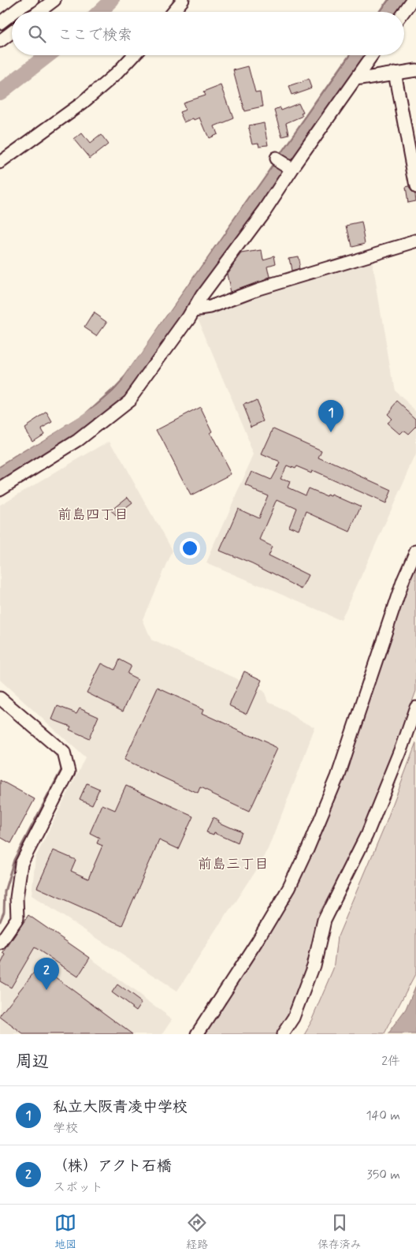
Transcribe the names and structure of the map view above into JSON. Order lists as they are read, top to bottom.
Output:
{
  "districts": ["前島四丁目", "前島三丁目"],
  "page": {
    "search": "ここで検索",
    "pins": ["1", "2"],
    "heading": ["周辺", "2件"],
    "list": [
      {
        "mark": "1",
        "name": "私立大阪青凌中学校",
        "note": "学校",
        "value": "140 m"
      },
      {
        "mark": "2",
        "name": "（株）アクト石橋",
        "note": "スポット",
        "value": "350 m"
      }
    ],
    "nav": ["地図", "経路", "保存済み"]
  }
}
